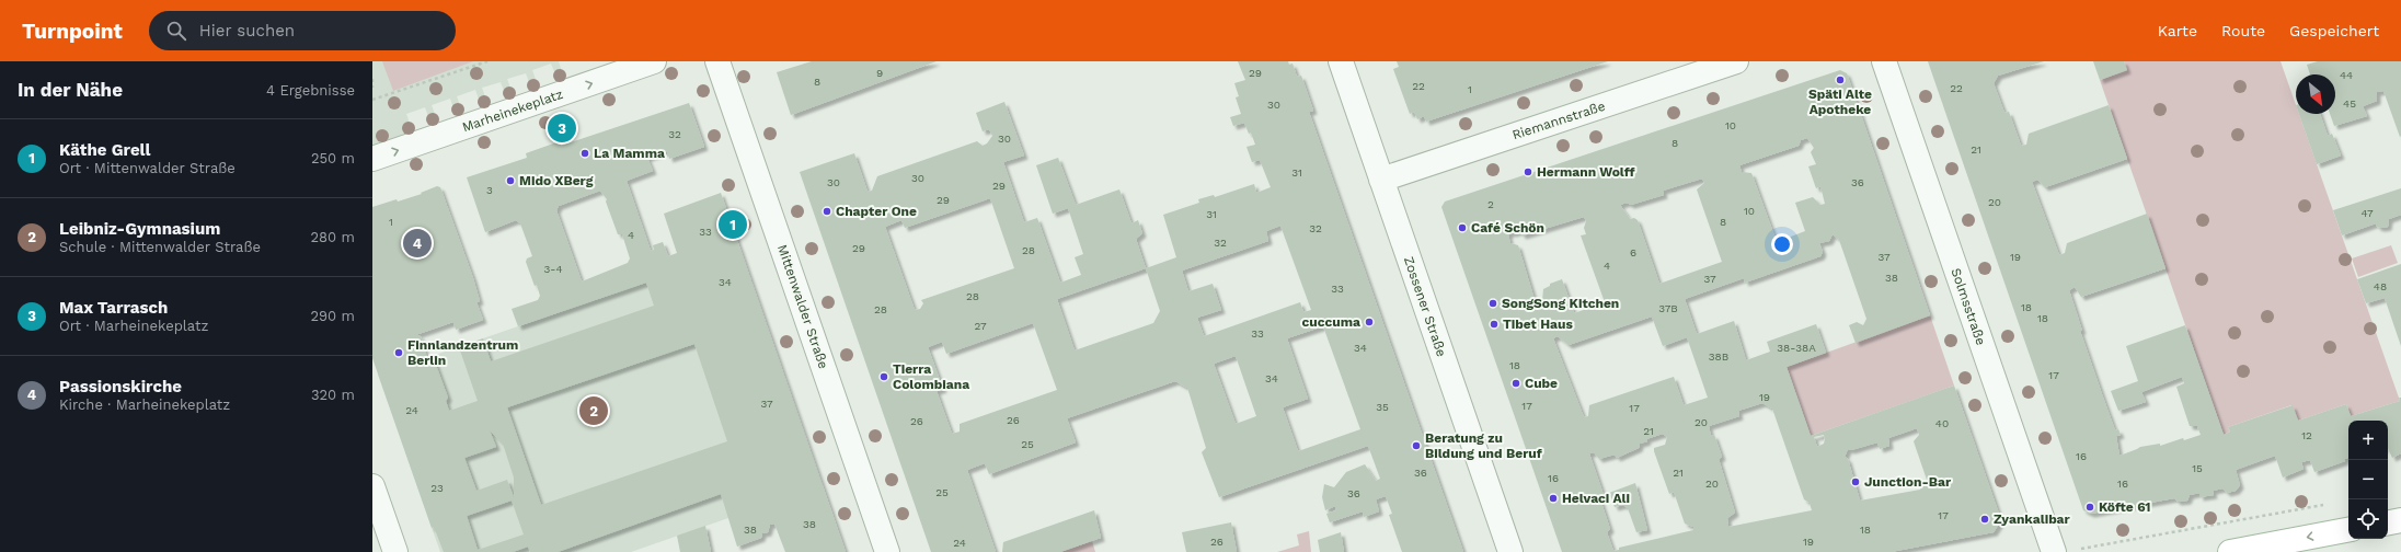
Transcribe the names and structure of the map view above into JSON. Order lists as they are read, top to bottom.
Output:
{
  "streets": {
    "street": [
      "Marheinekeplatz",
      "Riemannstraße",
      "Mittenwalder Straße",
      "Zossener Straße",
      "Solmsstraße"
    ]
  },
  "crossings": [
    ["Riemannstraße", "Zossener Straße"]
  ],
  "one_way": ["Marheinekeplatz"],
  "places": [
    "Späti Alte Apotheke",
    "La Mamma",
    "Hermann Wolff",
    "Mido XBerg",
    "Chapter One",
    "Café Schön",
    "SongSong Kitchen",
    "cuccuma",
    "Tibet Haus",
    "Finnlandzentrum Berlin",
    "Tierra Colombiana",
    "Cube",
    "Beratung zu Bildung und Beruf",
    "Junction-Bar",
    "Helvaci Ali",
    "Köfte 61",
    "Zyankalibar"
  ],
  "house_numbers": [
    "9",
    "29",
    "44",
    "8",
    "22",
    "22",
    "1",
    "45",
    "30",
    "10",
    "32",
    "30",
    "8",
    "21",
    "31",
    "30",
    "30",
    "36",
    "29",
    "3",
    "29",
    "20",
    "2",
    "10",
    "47",
    "31",
    "1",
    "8",
    "32",
    "33",
    "4",
    "32",
    "29",
    "28",
    "6",
    "37",
    "19",
    "4",
    "3-4",
    "38",
    "37",
    "34",
    "48",
    "33",
    "28",
    "18",
    "37B",
    "28",
    "18",
    "27",
    "33",
    "34",
    "38-38A",
    "38B",
    "18",
    "17",
    "34",
    "19",
    "37",
    "17",
    "35",
    "17",
    "24",
    "26",
    "26",
    "20",
    "40",
    "21",
    "12",
    "25",
    "16",
    "15",
    "36",
    "21",
    "16",
    "20",
    "16",
    "23",
    "25",
    "36",
    "17",
    "38",
    "38",
    "18",
    "26",
    "19",
    "24"
  ],
  "north": "bottom right",
  "page": {
    "header": "Turnpoint",
    "search": "Hier suchen",
    "nav": ["Karte", "Route", "Gespeichert"],
    "heading": ["In der Nähe", "4 Ergebnisse"],
    "pins": [
      "3",
      "1",
      "4",
      "2"
    ],
    "list": [
      {
        "mark": "1",
        "name": "Käthe Grell",
        "note": "Ort · Mittenwalder Straße",
        "value": "250 m"
      },
      {
        "mark": "2",
        "name": "Leibniz-Gymnasium",
        "note": "Schule · Mittenwalder Straße",
        "value": "280 m"
      },
      {
        "mark": "3",
        "name": "Max Tarrasch",
        "note": "Ort · Marheinekeplatz",
        "value": "290 m"
      },
      {
        "mark": "4",
        "name": "Passionskirche",
        "note": "Kirche · Marheinekeplatz",
        "value": "320 m"
      }
    ],
    "map_buttons": ["+", "−"]
  }
}
